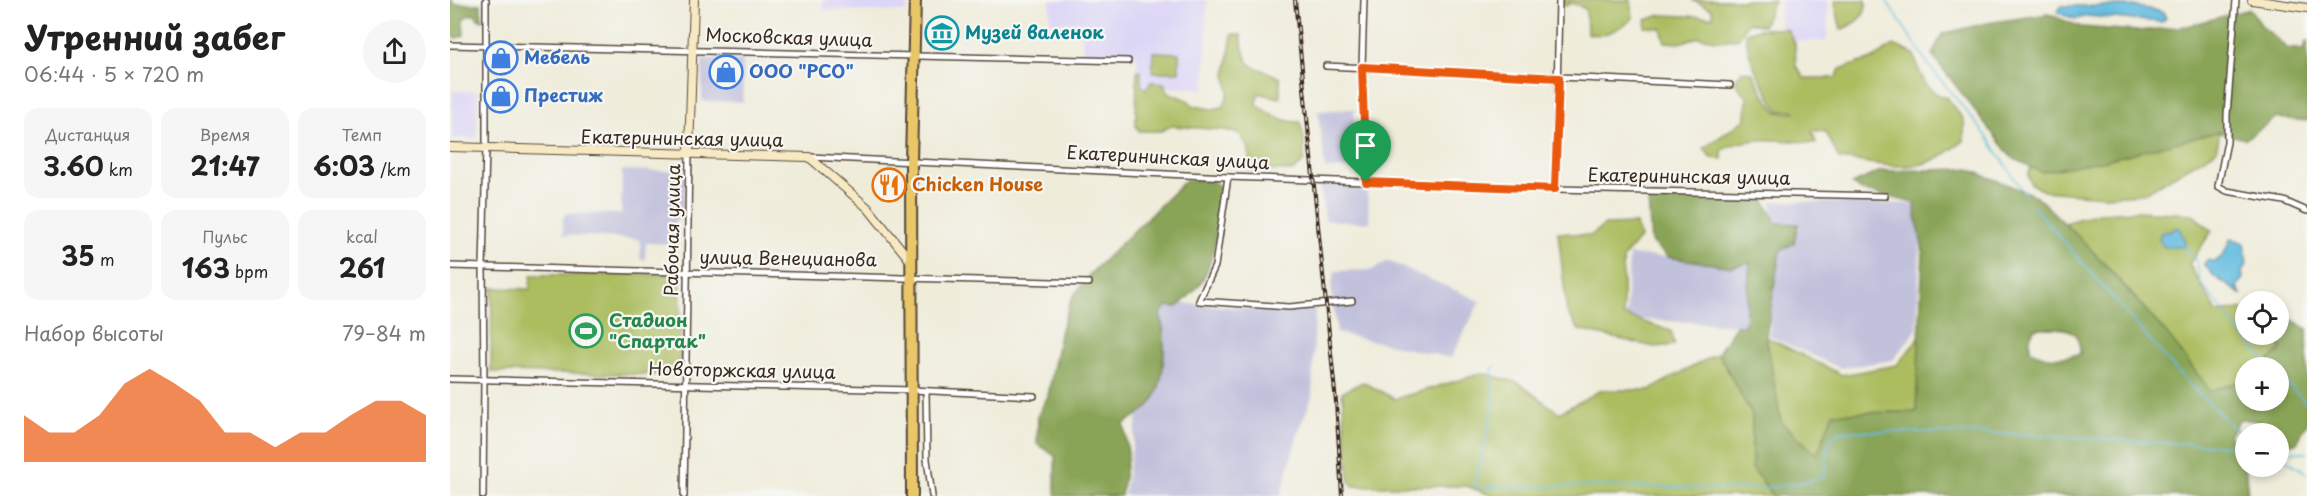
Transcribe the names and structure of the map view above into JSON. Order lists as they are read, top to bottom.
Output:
{
  "streets": {
    "street": [
      "Московская улица",
      "Екатерининская улица",
      "Рабочая улица",
      "улица Венецианова",
      "Новоторжская улица"
    ]
  },
  "crossings": [
    ["Московская улица", "Рабочая улица"],
    ["Екатерининская улица", "Рабочая улица"],
    ["Рабочая улица", "улица Венецианова"],
    ["Рабочая улица", "Новоторжская улица"]
  ],
  "places": {
    "museum": ["Музей валенок"],
    "shop": ["Мебель", "ООО \"РСО\"", "Престиж"],
    "restaurant": ["Chicken House"],
    "sports": ["Стадион \"Спартак\""]
  },
  "page": {
    "heading": ["Утренний забег", "06:44 · 5 × 720 m"],
    "stats": [
      ["Дистанция", "3.60 km"],
      ["Время", "21:47"],
      ["Темп", "6:03 /km"],
      ["35 m"],
      ["Пульс", "163 bpm"],
      ["kcal", "261"]
    ],
    "map_buttons": ["+", "−"],
    "chart": ["Набор высоты", "79–84 m"]
  }
}
